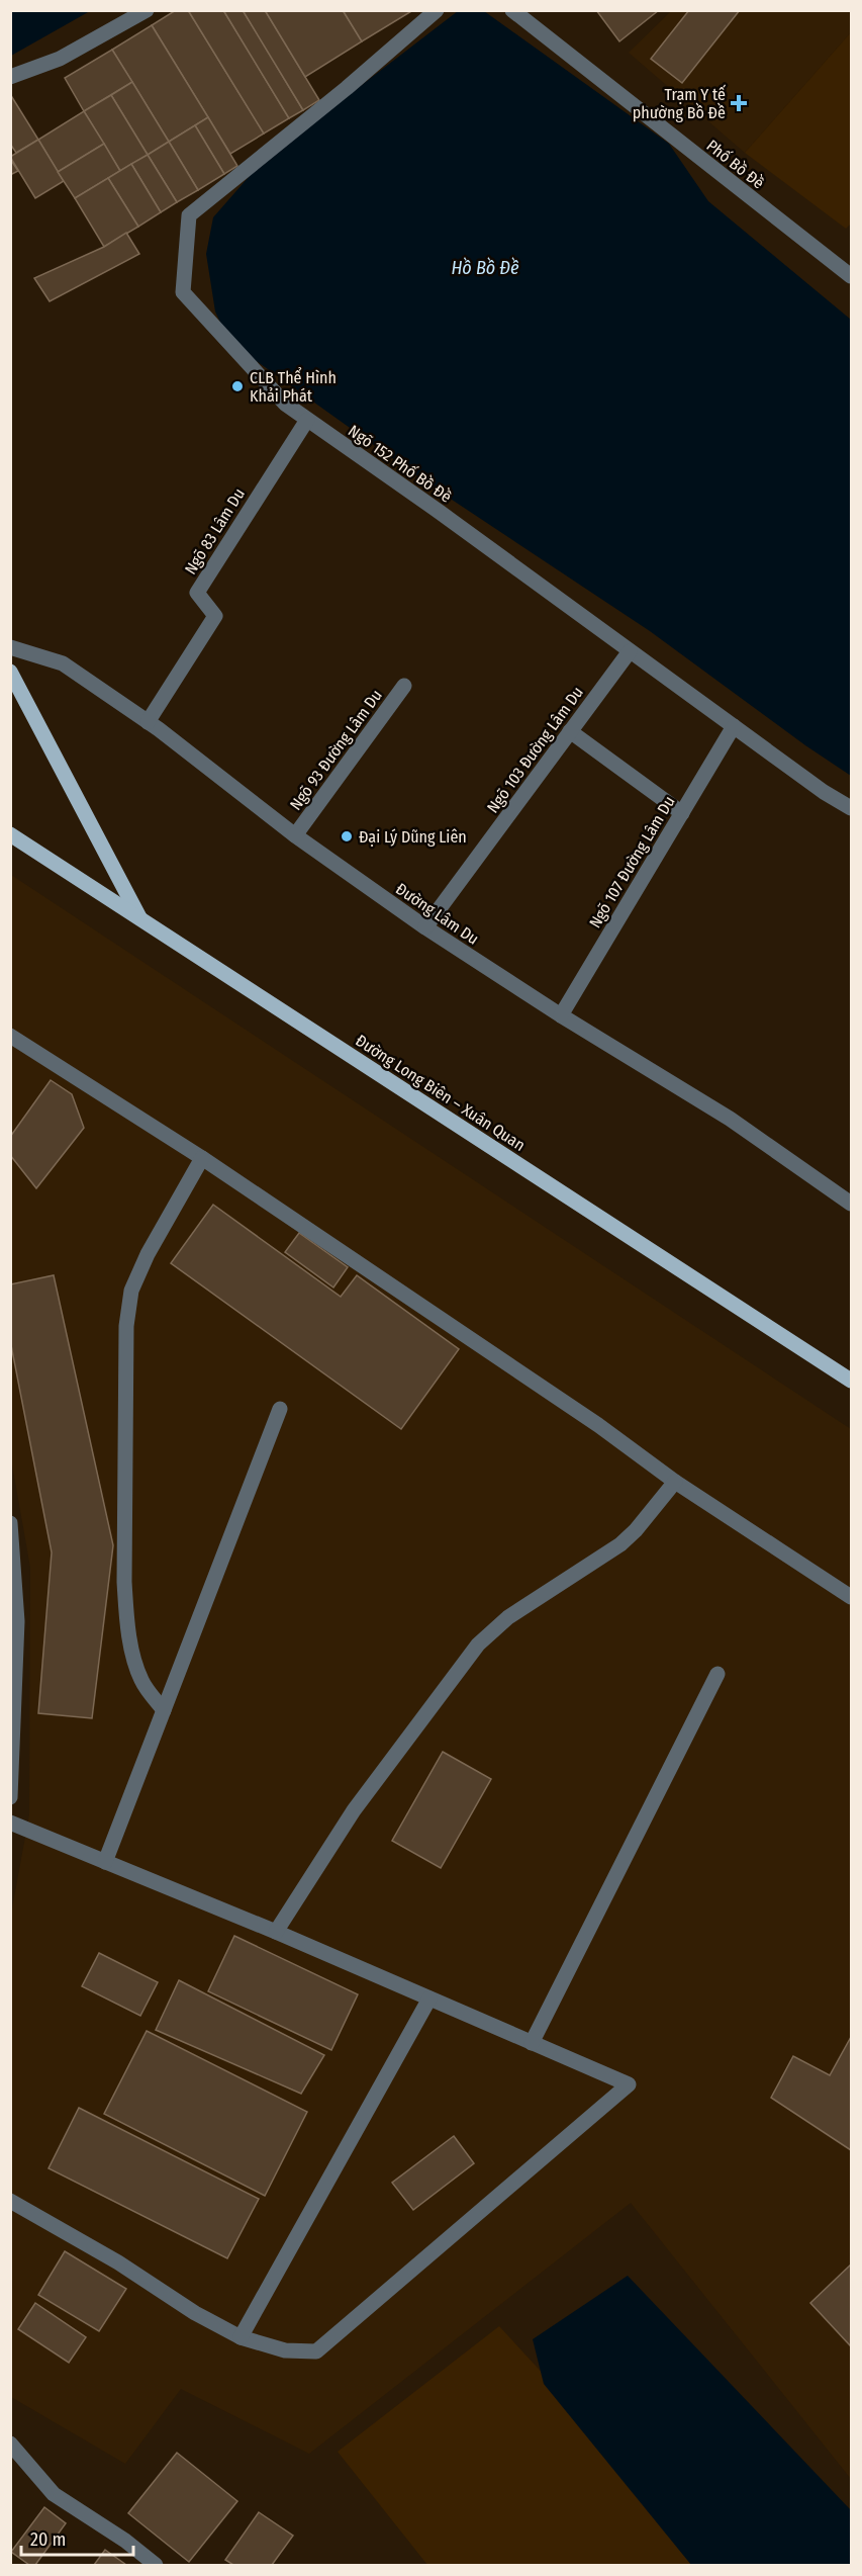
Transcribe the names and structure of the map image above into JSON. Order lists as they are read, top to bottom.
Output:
{
  "streets": {
    "main road": ["Đường Long Biên – Xuân Quan"],
    "street": [
      "Phố Bồ Đề",
      "Ngõ 152 Phố Bồ Đề",
      "Ngõ 83 Lâm Du",
      "Ngõ 93 Đường Lâm Du",
      "Ngõ 103 Đường Lâm Du",
      "Ngõ 107 Đường Lâm Du",
      "Đường Lâm Du"
    ]
  },
  "crossings": [
    ["Ngõ 152 Phố Bồ Đề", "Ngõ 83 Lâm Du"],
    ["Ngõ 152 Phố Bồ Đề", "Ngõ 103 Đường Lâm Du"],
    ["Ngõ 152 Phố Bồ Đề", "Ngõ 107 Đường Lâm Du"],
    ["Ngõ 83 Lâm Du", "Đường Lâm Du"],
    ["Ngõ 93 Đường Lâm Du", "Đường Lâm Du"],
    ["Ngõ 103 Đường Lâm Du", "Đường Lâm Du"],
    ["Ngõ 107 Đường Lâm Du", "Đường Lâm Du"]
  ],
  "water": ["Hồ Bồ Đề"],
  "places": {
    "health": ["Trạm Y tế phường Bồ Đề"],
    "other": ["CLB Thể Hình Khải Phát", "Đại Lý Dũng Liên"]
  },
  "scale_bar": "20 m"
}
